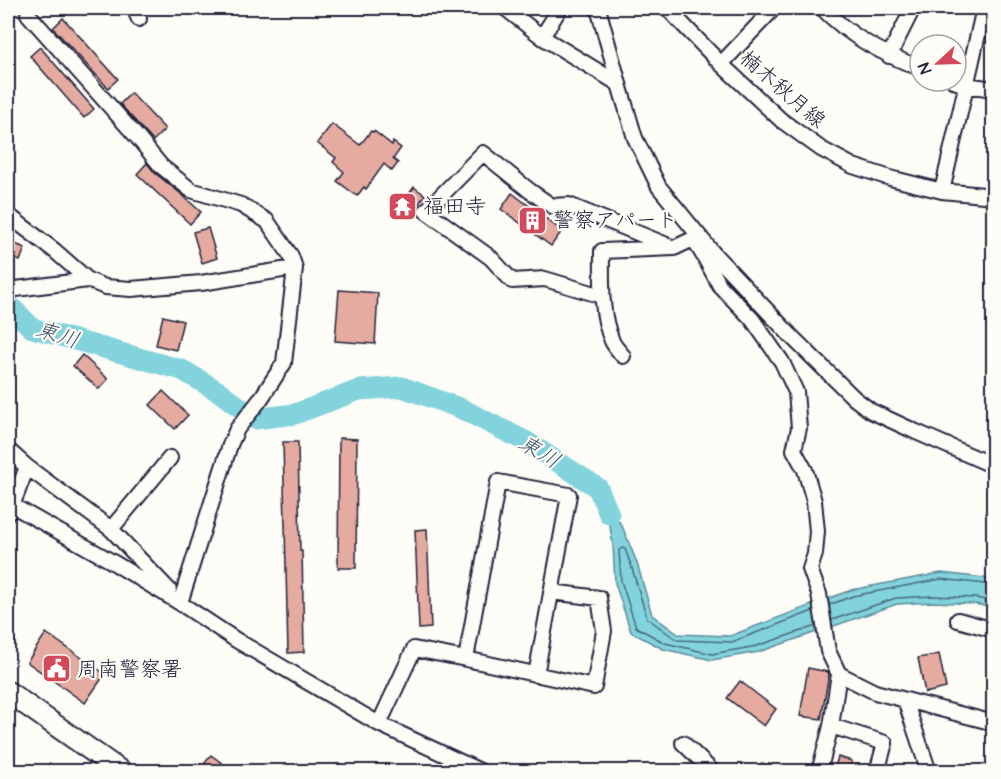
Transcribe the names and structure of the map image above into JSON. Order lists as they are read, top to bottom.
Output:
{
  "streets": {
    "street": ["楠木秋月線"]
  },
  "water": ["東川"],
  "places": {
    "temple": ["福田寺"],
    "building": ["警察アパート"],
    "public building": ["周南警察署"]
  },
  "north": "left"
}
